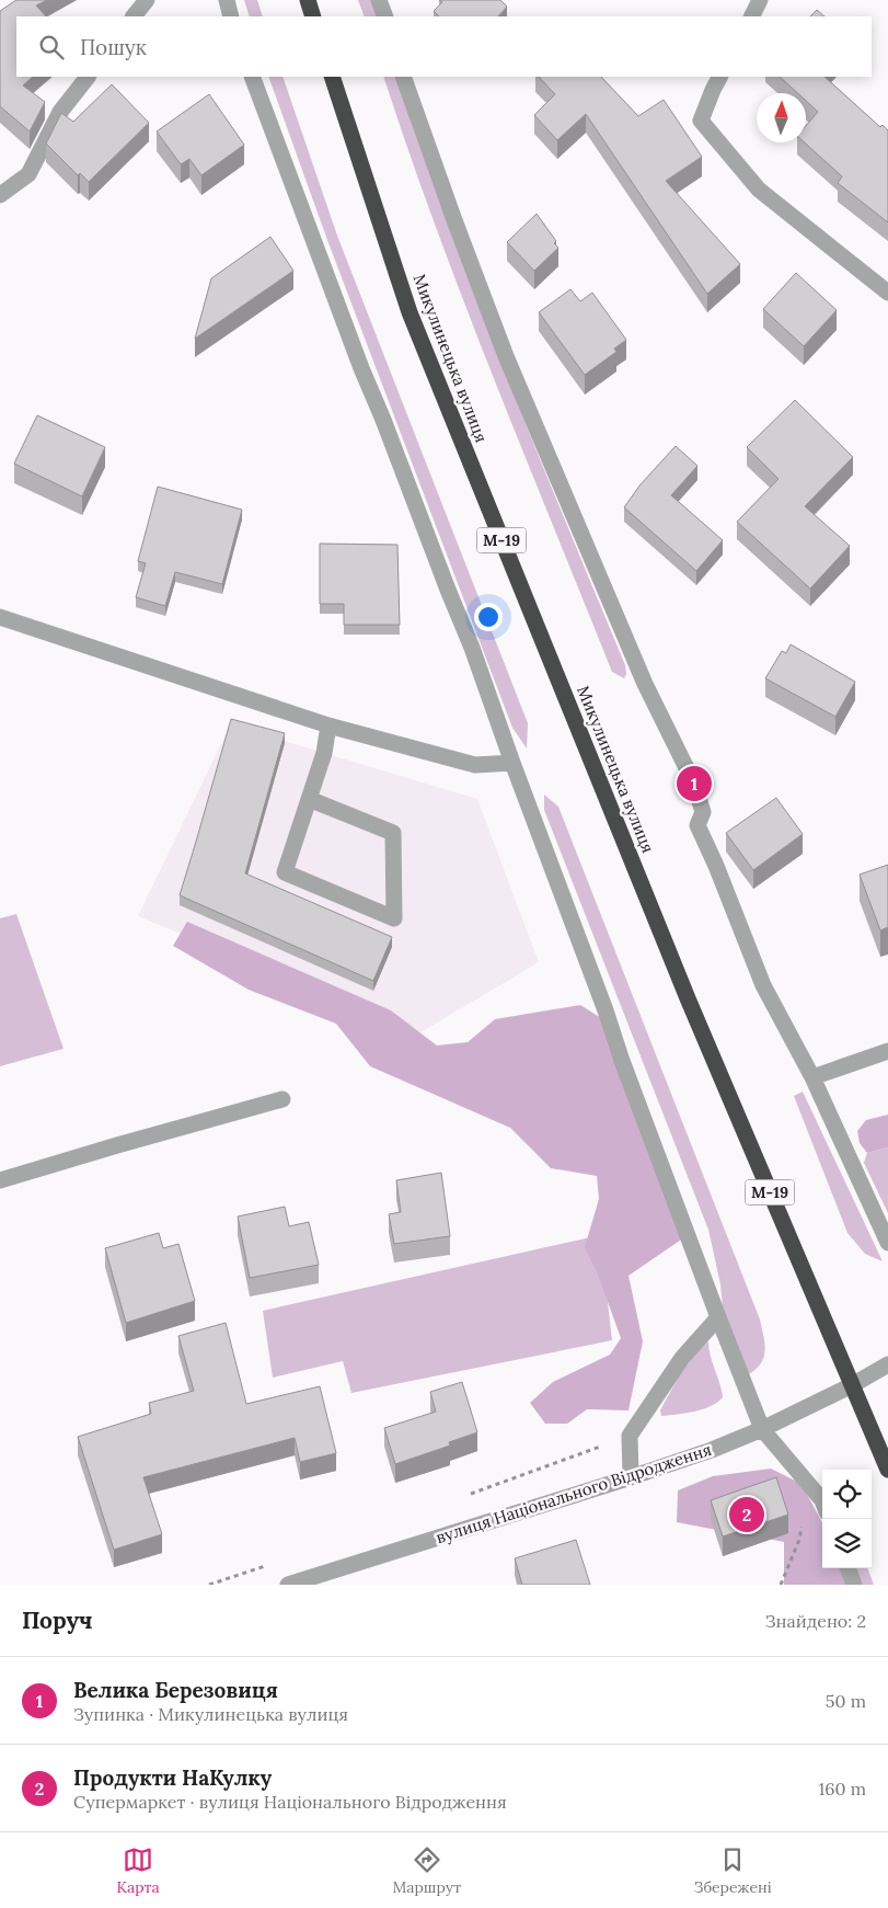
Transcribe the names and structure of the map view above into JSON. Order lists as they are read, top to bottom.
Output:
{
  "streets": {
    "highway": ["Микулинецька вулиця", "М-19"],
    "street": ["вулиця Національного Відродження"]
  },
  "crossings": [
    ["Микулинецька вулиця", "вулиця Національного Відродження"]
  ],
  "north": "top",
  "page": {
    "search": "Пошук",
    "pins": ["1", "2"],
    "heading": ["Поруч", "Знайдено: 2"],
    "list": [
      {
        "mark": "1",
        "name": "Велика Березовиця",
        "note": "Зупинка · Микулинецька вулиця",
        "value": "50 m"
      },
      {
        "mark": "2",
        "name": "Продукти НаКулку",
        "note": "Супермаркет · вулиця Національного Відродження",
        "value": "160 m"
      }
    ],
    "nav": ["Карта", "Маршрут", "Збережені"]
  }
}
